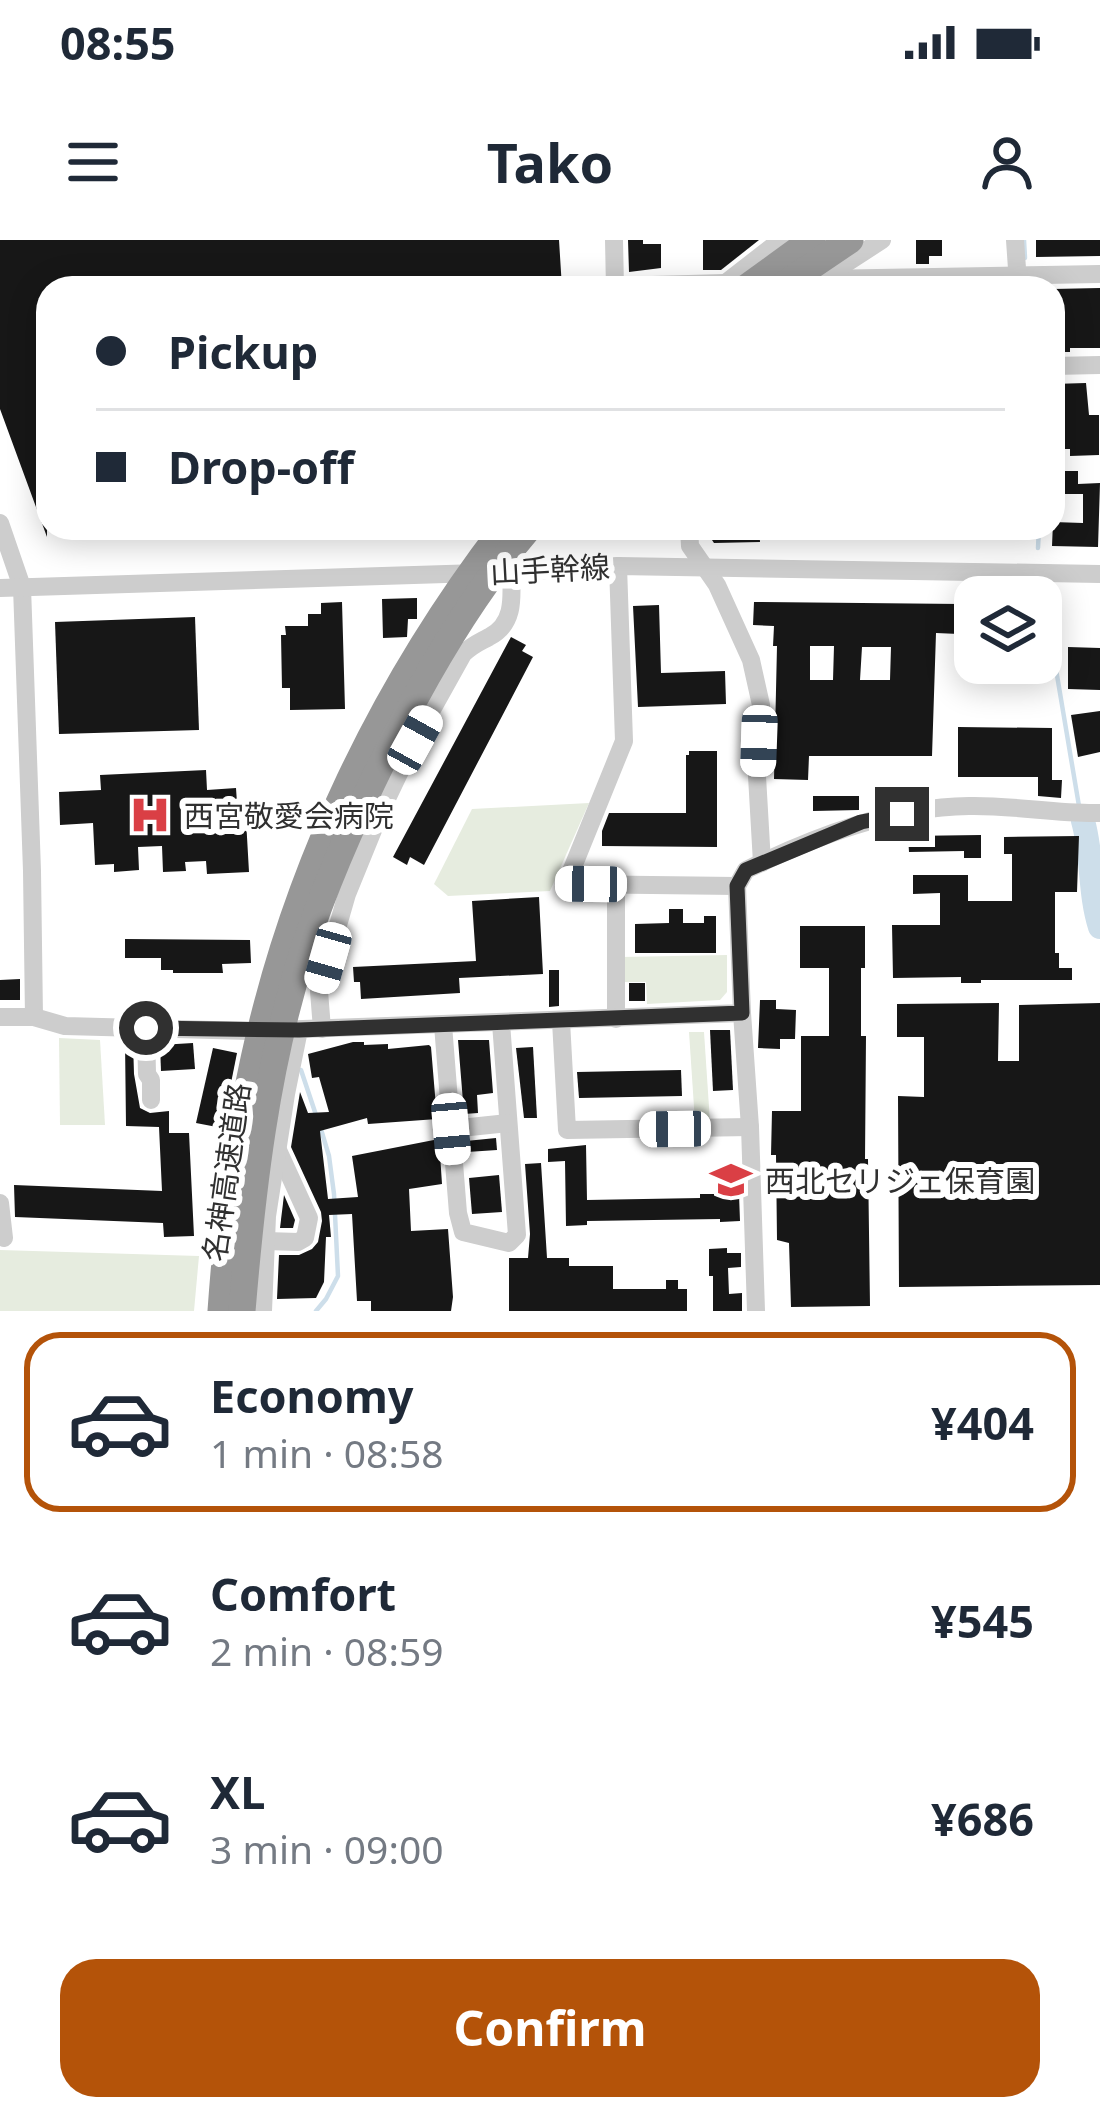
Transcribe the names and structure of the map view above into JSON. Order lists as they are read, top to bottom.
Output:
{
  "streets": {
    "highway": ["名神高速道路"],
    "street": ["山手幹線"]
  },
  "places": {
    "hospital": ["西宮敬愛会病院"],
    "school or university": ["西北セリジェ保育園"]
  },
  "page": {
    "status": "08:55",
    "header": "Tako",
    "banner": ["Pickup", "Drop-off"],
    "list": [
      {
        "name": "Economy",
        "note": "1 min · 08:58",
        "value": "¥404"
      },
      {
        "name": "Comfort",
        "note": "2 min · 08:59",
        "value": "¥545"
      },
      {
        "name": "XL",
        "note": "3 min · 09:00",
        "value": "¥686"
      }
    ],
    "buttons": "Confirm"
  }
}
